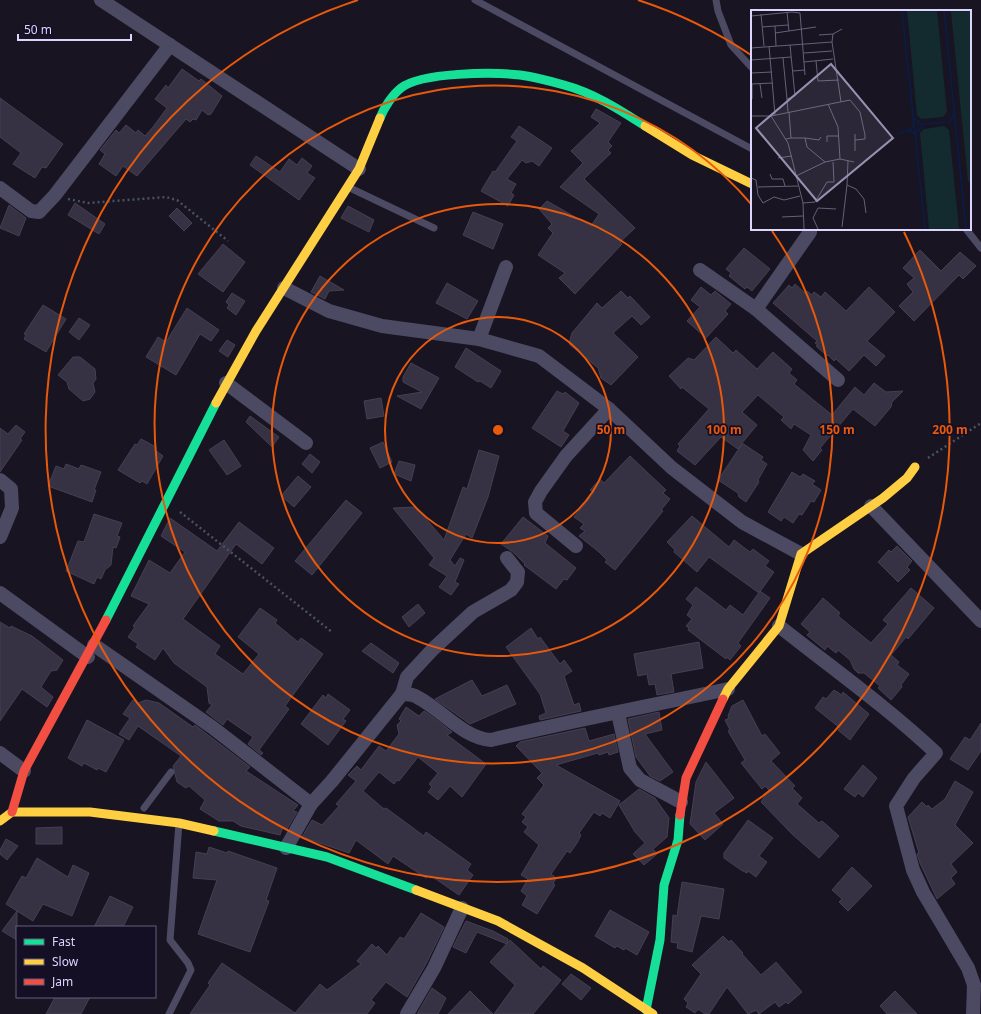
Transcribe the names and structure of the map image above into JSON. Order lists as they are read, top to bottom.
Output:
{
  "legend": ["Fast", "Slow", "Jam"],
  "scale_bar": "50 m",
  "rings": [
    "50 m",
    "100 m",
    "150 m",
    "200 m"
  ]
}
